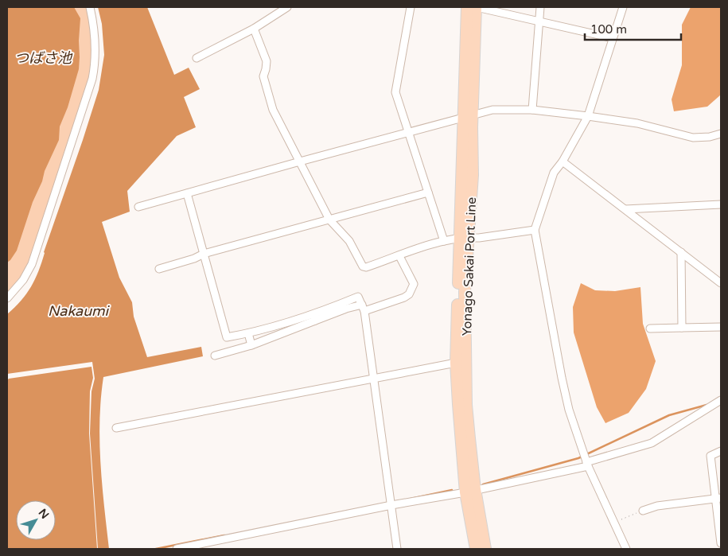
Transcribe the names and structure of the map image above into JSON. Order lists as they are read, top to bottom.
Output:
{
  "streets": {
    "main road": ["Yonago Sakai Port Line"]
  },
  "water": ["つばさ池", "Nakaumi"],
  "scale_bar": "100 m",
  "north": "top right"
}
